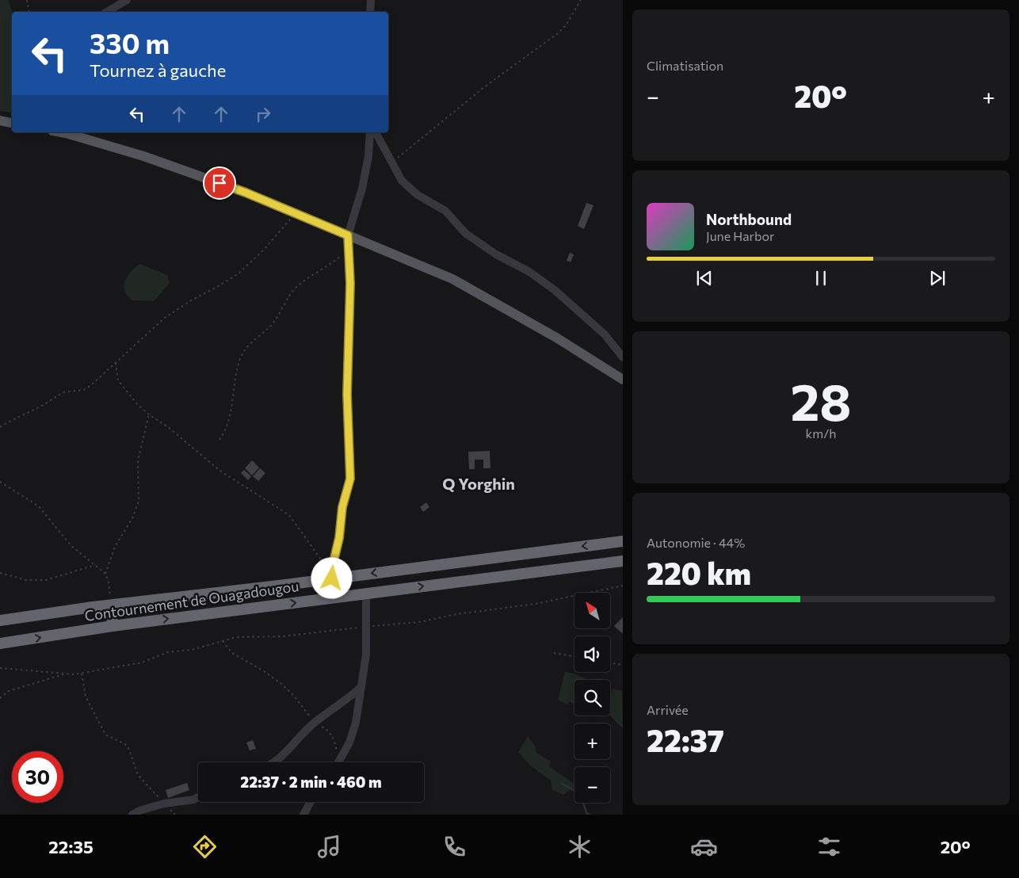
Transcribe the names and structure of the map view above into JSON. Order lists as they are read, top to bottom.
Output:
{
  "streets": {
    "highway": ["Contournement de Ouagadougou"]
  },
  "districts": ["Q Yorghin"],
  "north": "top left",
  "page": {
    "tile": [
      "Climatisation",
      ["28", "km/h"],
      ["Autonomie · 44%", "220 km"],
      ["Arrivée", "22:37"]
    ],
    "turn": ["330 m", "Tournez à gauche"],
    "heat": ["−", "20°", "+"],
    "song": ["Northbound", "June Harbor"],
    "map_buttons": ["+", "−"],
    "limit": "30",
    "trip": "22:37 · 2 min · 460 m",
    "tabs": ["22:35", "20°"]
  }
}
